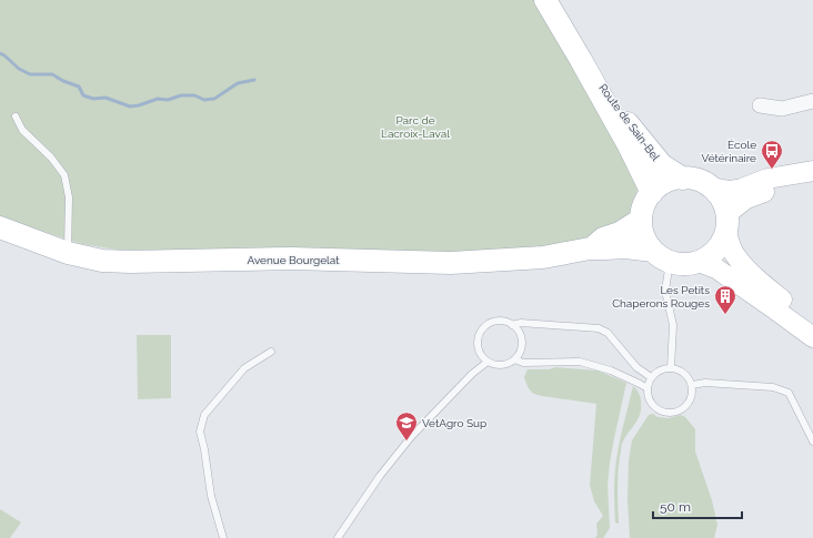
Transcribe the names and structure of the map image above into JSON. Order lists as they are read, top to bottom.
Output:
{
  "streets": {
    "main road": ["Route de Sain-Bel", "Avenue Bourgelat"]
  },
  "crossings": [
    ["Route de Sain-Bel", "Avenue Bourgelat"]
  ],
  "parks": ["Parc de Lacroix-Laval"],
  "places": {
    "bus stop": ["École Vétérinaire"],
    "building": ["Les Petits Chaperons Rouges"],
    "school or university": ["VetAgro Sup"]
  },
  "scale_bar": "50 m"
}
